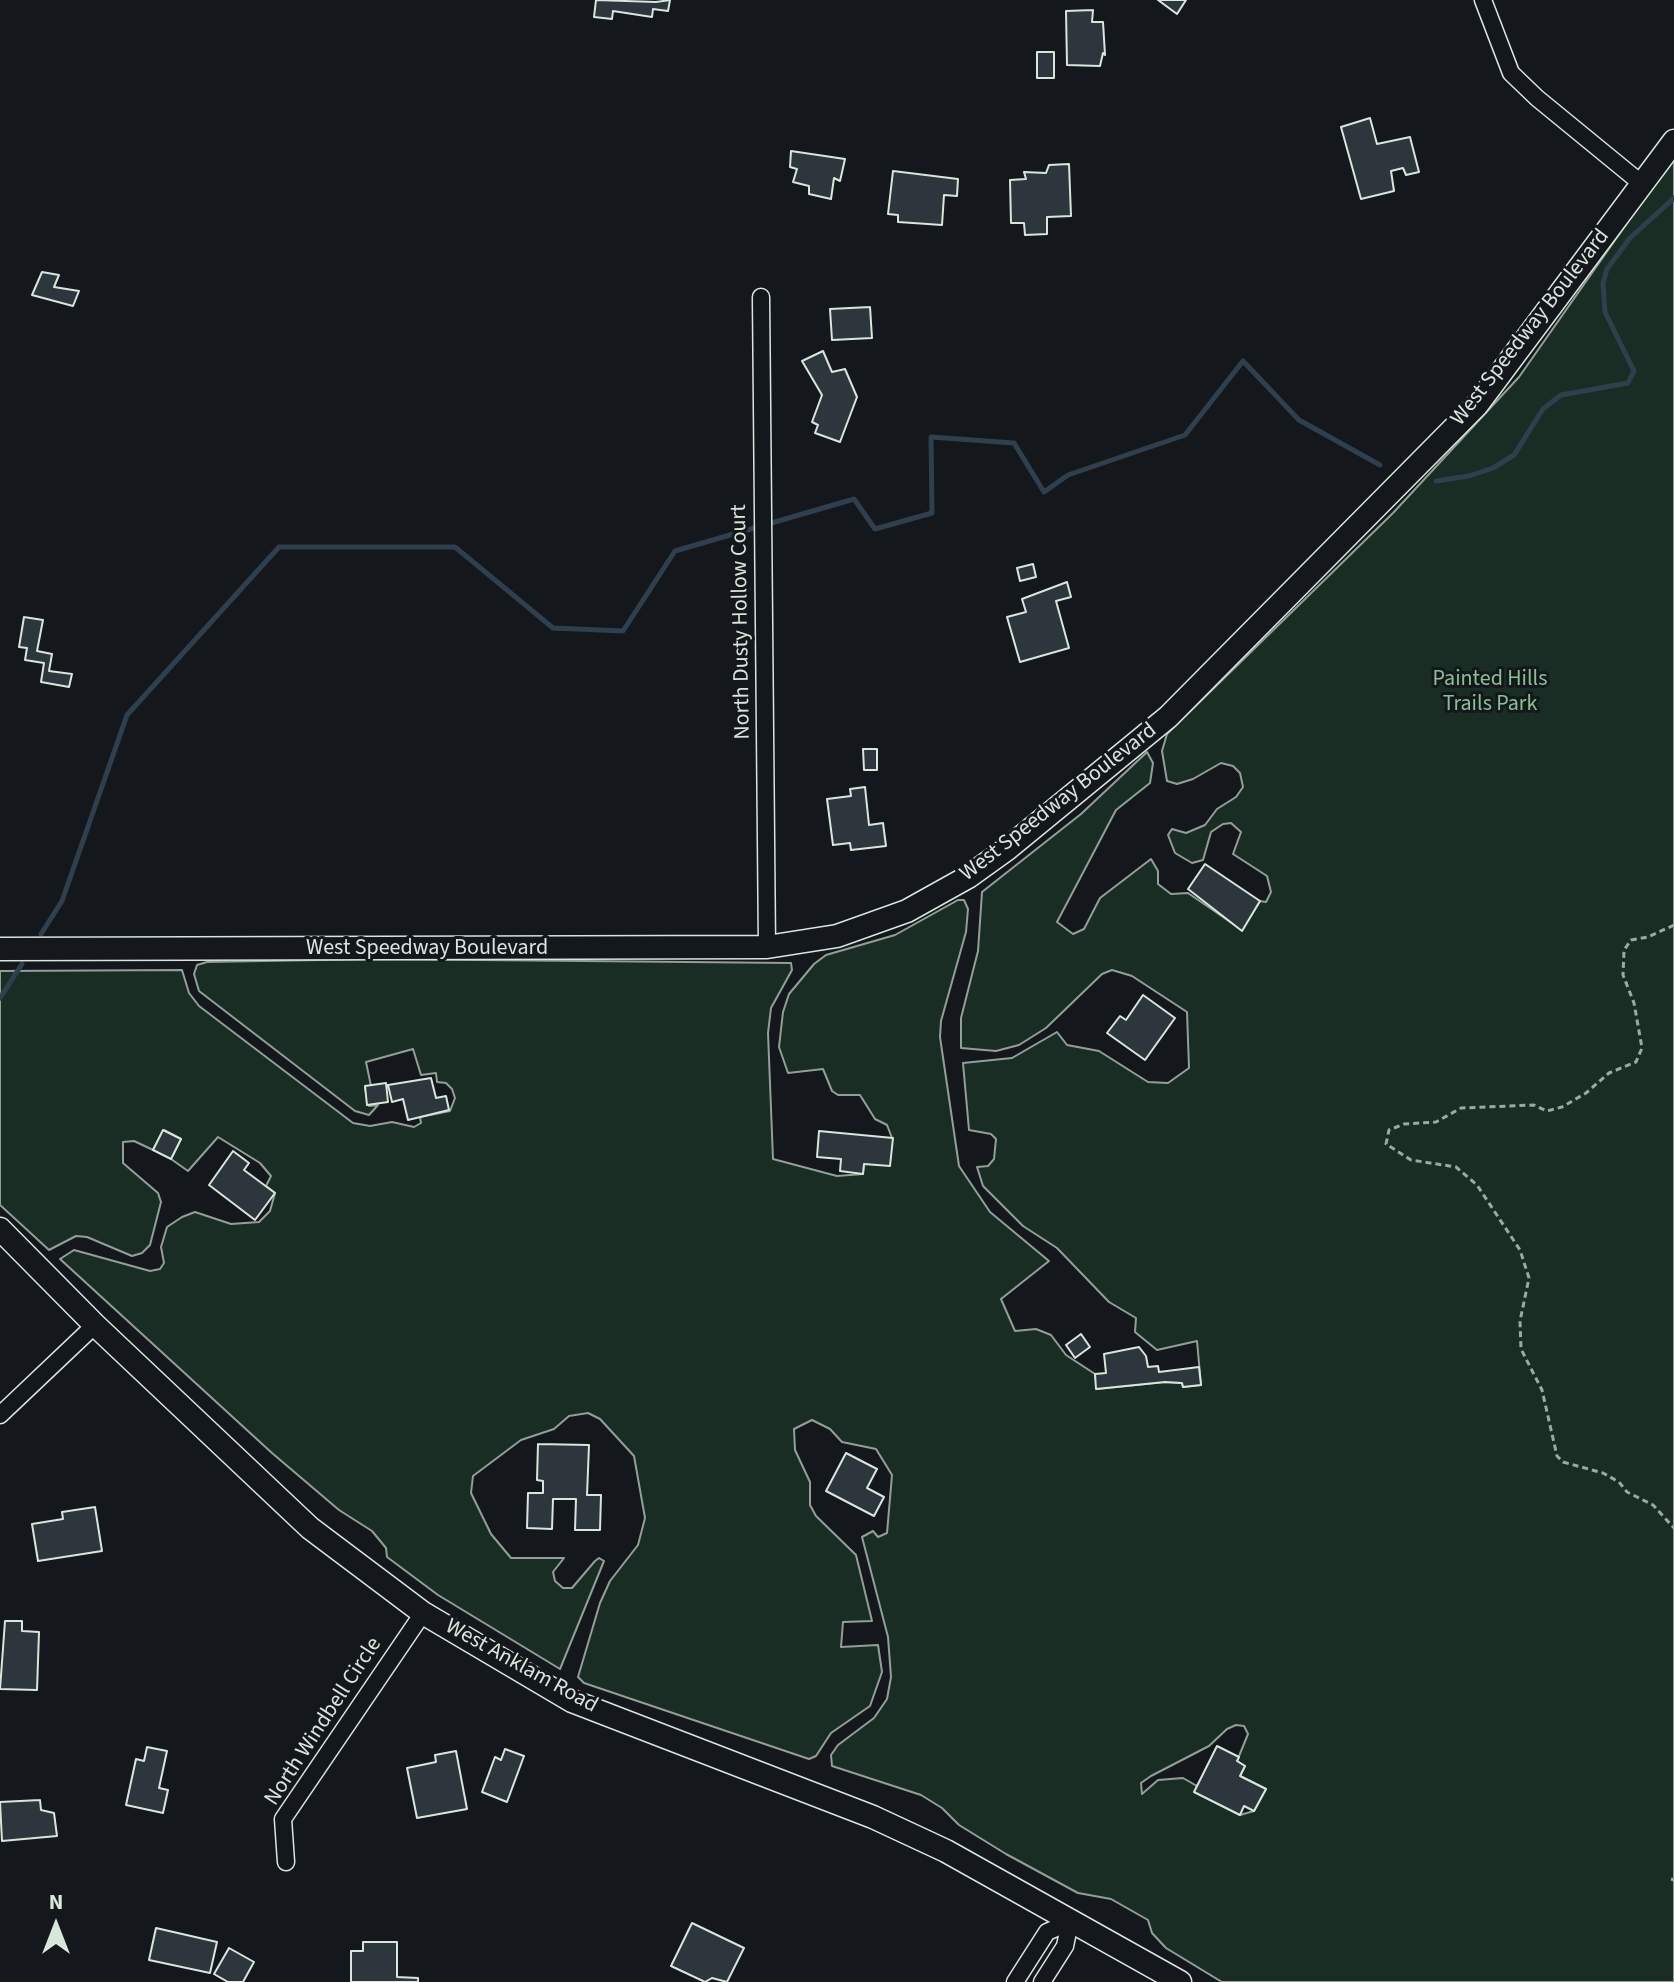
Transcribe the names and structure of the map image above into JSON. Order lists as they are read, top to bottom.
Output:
{
  "streets": {
    "main road": ["West Speedway Boulevard", "West Anklam Road"],
    "street": ["North Dusty Hollow Court", "North Windbell Circle"]
  },
  "crossings": [
    ["West Speedway Boulevard", "North Dusty Hollow Court"],
    ["West Anklam Road", "North Windbell Circle"]
  ],
  "parks": ["Painted Hills Trails Park"],
  "north": "top"
}
